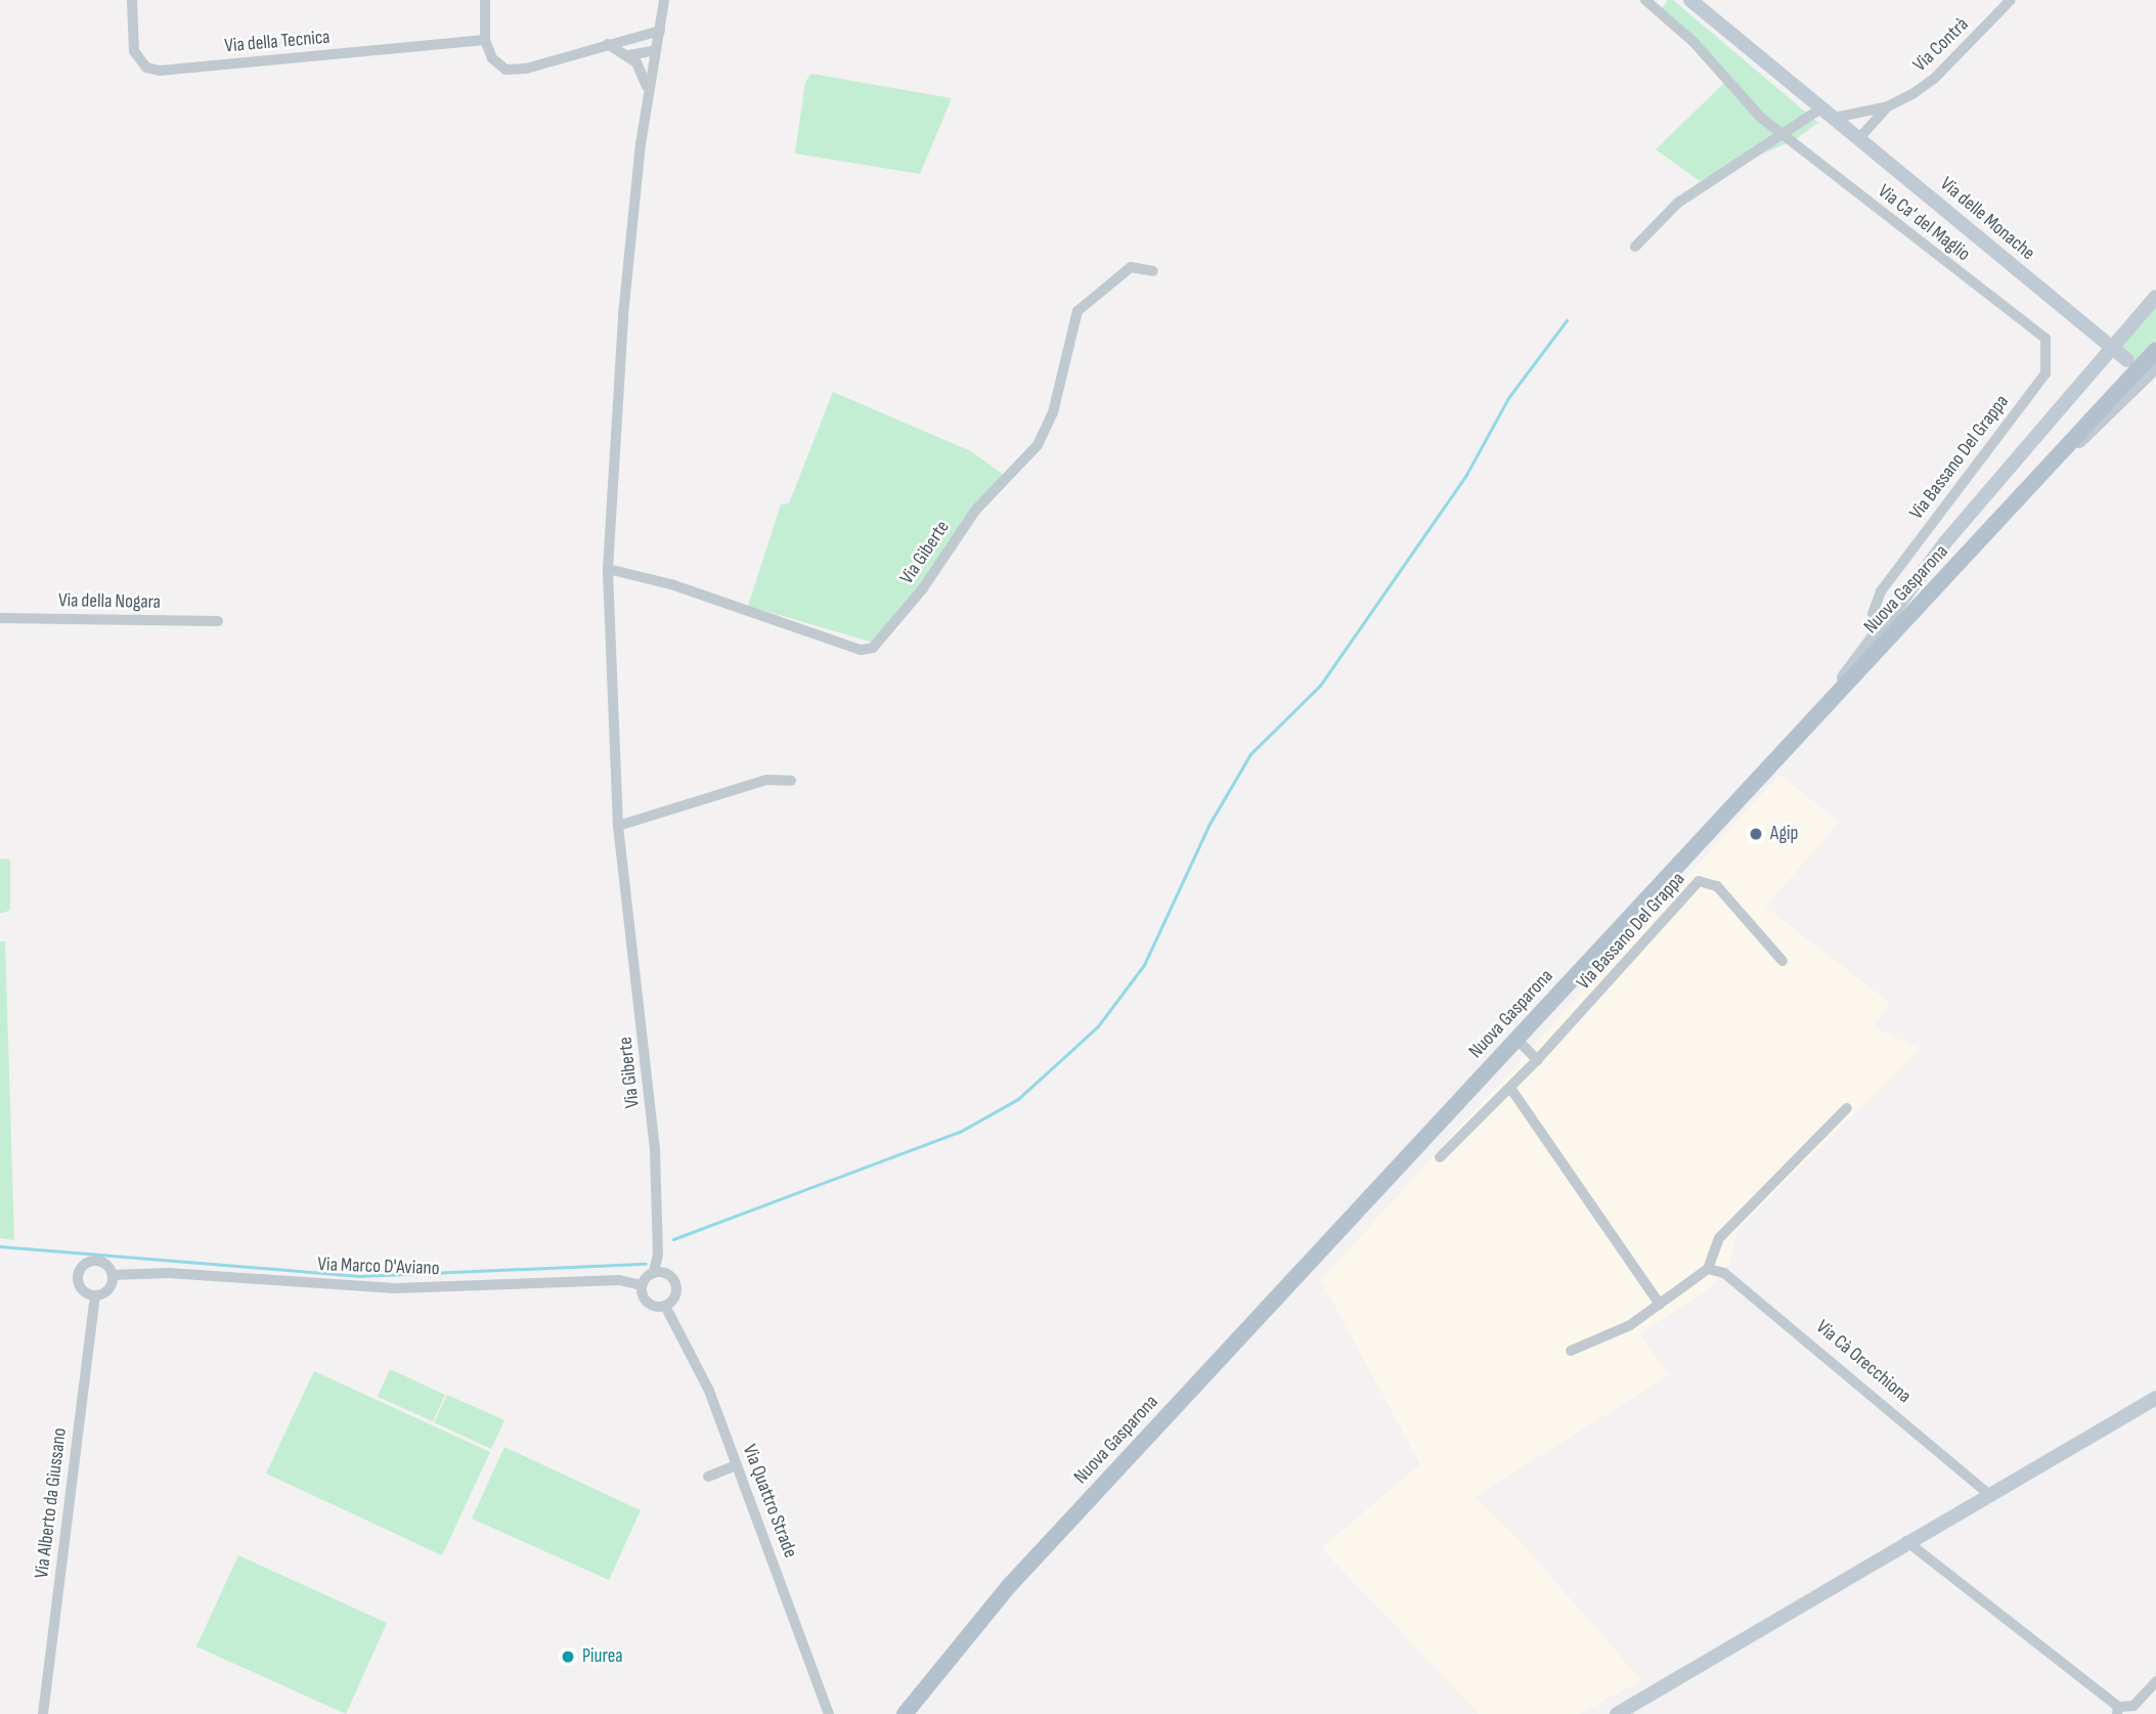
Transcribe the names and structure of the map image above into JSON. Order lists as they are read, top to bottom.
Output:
{
  "streets": {
    "main road": ["Nuova Gasparona"],
    "street": [
      "Via della Tecnica",
      "Via Contrà",
      "Via delle Monache",
      "Via Ca' del Maglio",
      "Via Bassano Del Grappa",
      "Via Giberte",
      "Via della Nogara",
      "Via Marco D'Aviano",
      "Via Cà Orecchiona",
      "Via Quattro Strade",
      "Via Alberto da Giussano"
    ]
  },
  "crossings": [
    ["Via Contrà", "Via delle Monache"],
    ["Via Ca' del Maglio", "Via Bassano Del Grappa"],
    ["Via Giberte", "Via Marco D'Aviano"],
    ["Via Giberte", "Via Quattro Strade"],
    ["Via Marco D'Aviano", "Via Quattro Strade"],
    ["Via Marco D'Aviano", "Via Alberto da Giussano"]
  ],
  "places": ["Agip", "Piurea"]
}
